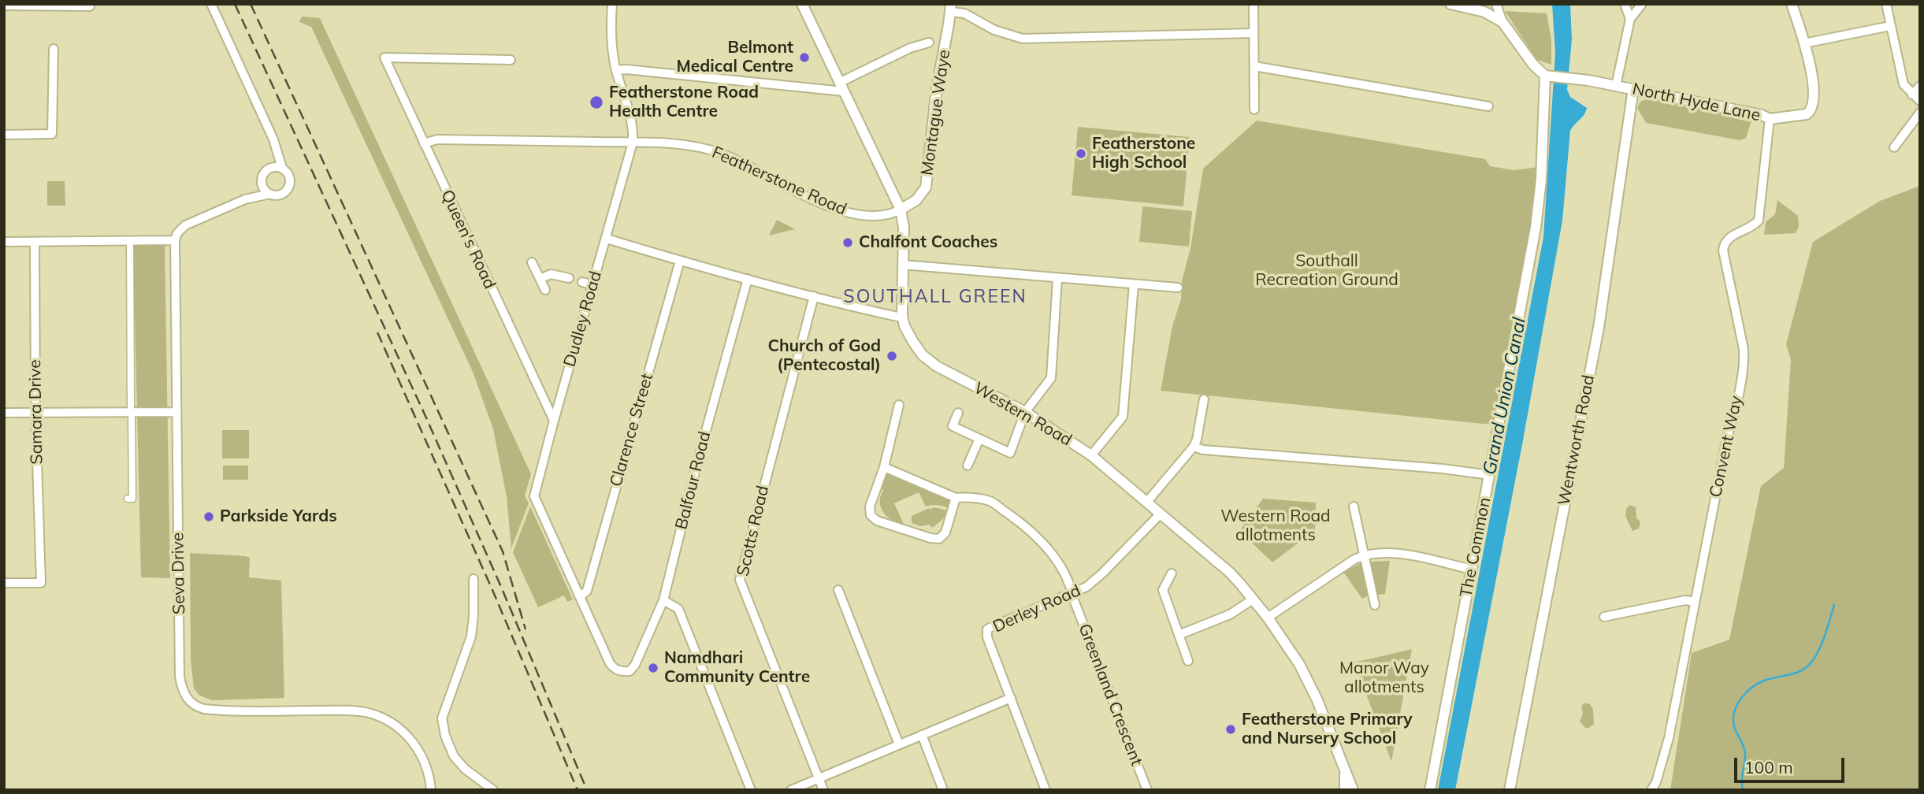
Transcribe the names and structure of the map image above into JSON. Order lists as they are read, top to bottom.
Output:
{
  "streets": {
    "street": [
      "North Hyde Lane",
      "Montague Waye",
      "Featherstone Road",
      "Queen's Road",
      "Dudley Road",
      "Samara Drive",
      "Western Road",
      "Clarence Street",
      "Wentworth Road",
      "Convent Way",
      "Balfour Road",
      "Scotts Road",
      "The Common",
      "Seva Drive",
      "Derley Road",
      "Greenland Crescent"
    ]
  },
  "crossings": [
    ["North Hyde Lane", "Wentworth Road"],
    ["North Hyde Lane", "Convent Way"],
    ["North Hyde Lane", "The Common"],
    ["Montague Waye", "Featherstone Road"],
    ["Montague Waye", "Western Road"],
    ["Featherstone Road", "Queen's Road"],
    ["Featherstone Road", "Dudley Road"],
    ["Featherstone Road", "Western Road"],
    ["Queen's Road", "Dudley Road"],
    ["Dudley Road", "Clarence Street"],
    ["Dudley Road", "Balfour Road"],
    ["Western Road", "Derley Road"],
    ["Clarence Street", "Balfour Road"],
    ["Derley Road", "Greenland Crescent"]
  ],
  "districts": ["SOUTHALL GREEN"],
  "water": ["Grand Union Canal"],
  "parks": ["Southall Recreation Ground", "Western Road allotments", "Manor Way allotments"],
  "places": [
    "Belmont Medical Centre",
    "Featherstone Road Health Centre",
    "Featherstone High School",
    "Chalfont Coaches",
    "Church of God (Pentecostal)",
    "Parkside Yards",
    "Namdhari Community Centre",
    "Featherstone Primary and Nursery School"
  ],
  "scale_bar": "100 m"
}
